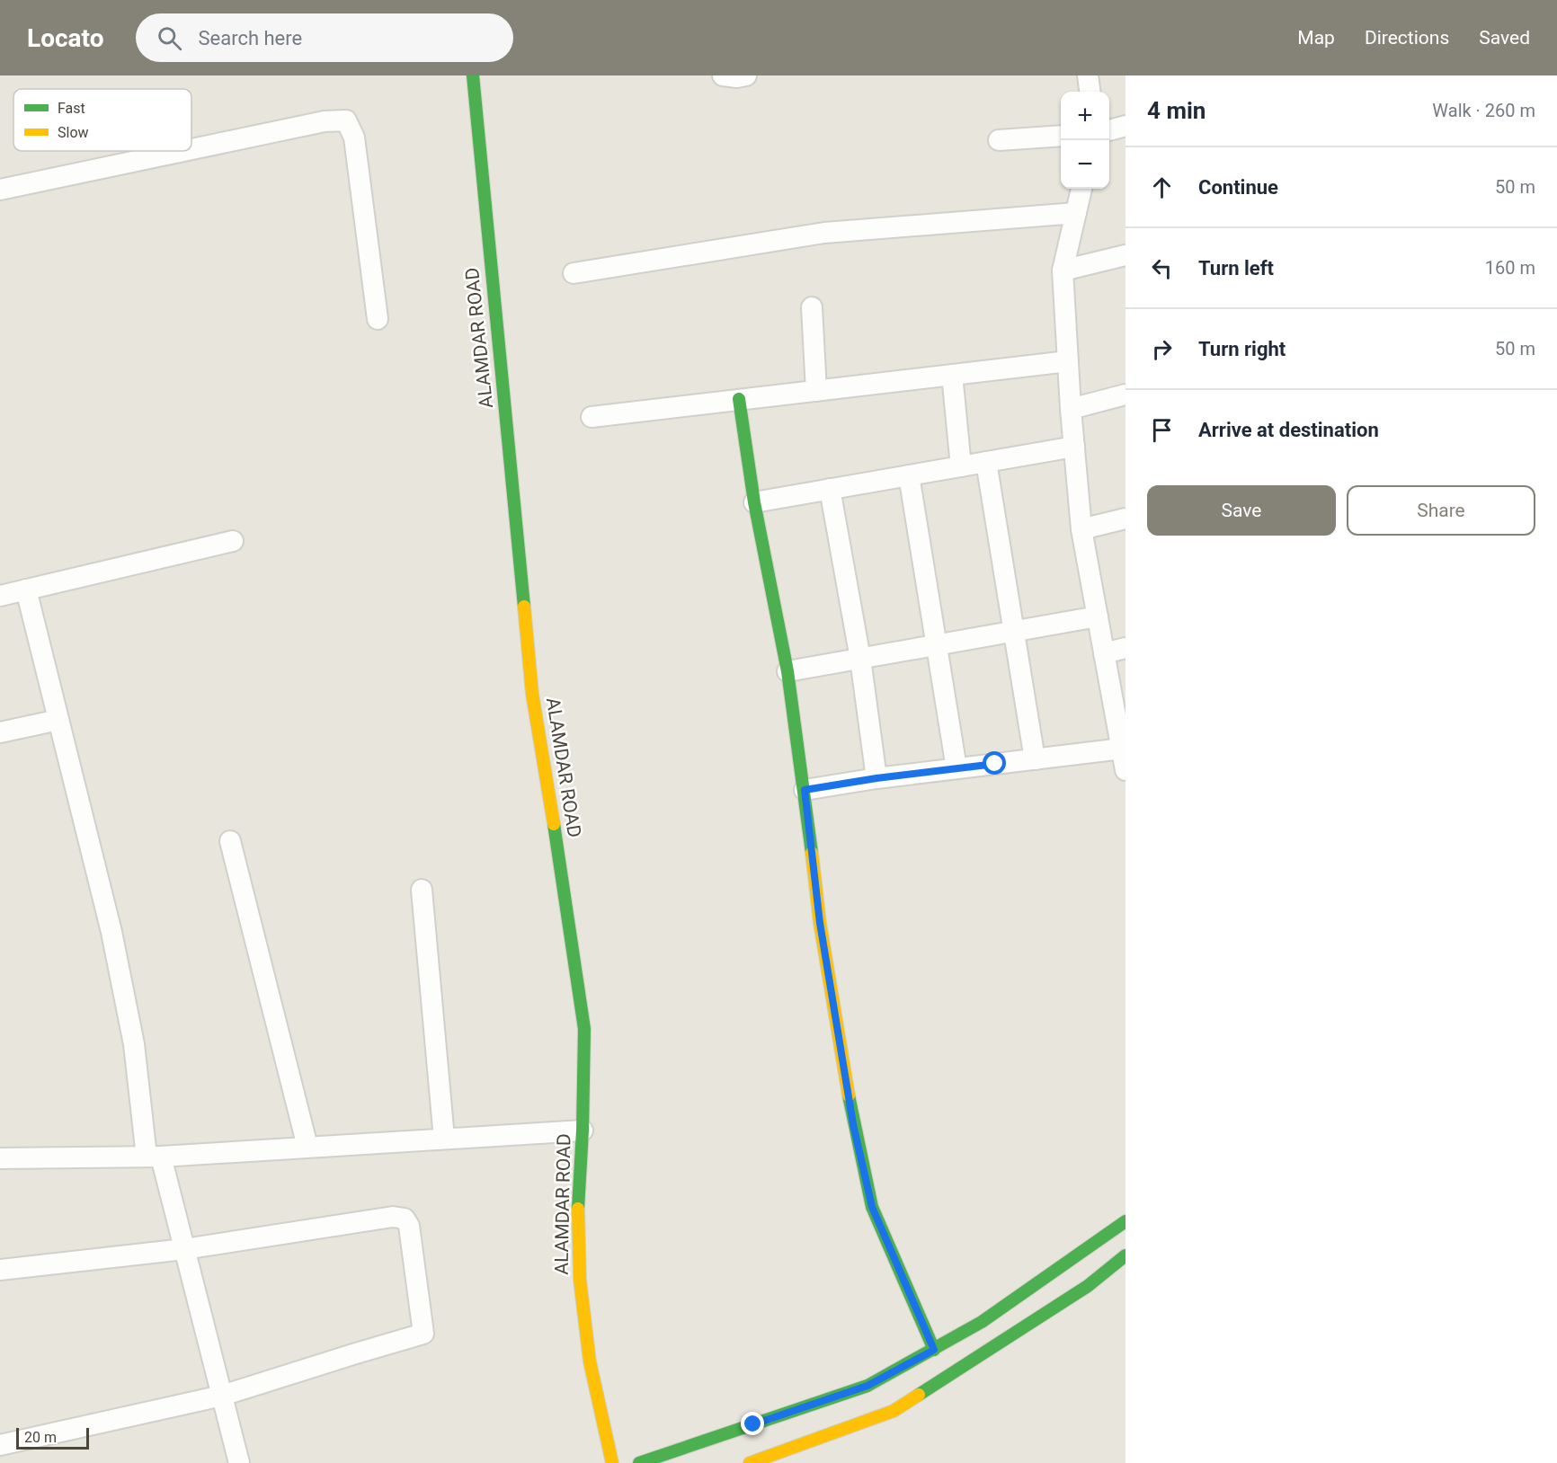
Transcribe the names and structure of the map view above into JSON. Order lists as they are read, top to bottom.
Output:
{
  "streets": {
    "street": ["ALAMDAR ROAD"]
  },
  "legend": ["Fast", "Slow"],
  "scale_bar": "20 m",
  "page": {
    "header": "Locato",
    "search": "Search here",
    "nav": ["Map", "Directions", "Saved"],
    "heading": ["4 min", "Walk · 260 m"],
    "map_buttons": ["+", "−"],
    "list": [
      ["Continue", "50 m"],
      ["Turn left", "160 m"],
      ["Turn right", "50 m"],
      "Arrive at destination"
    ],
    "buttons": ["Save", "Share"],
    "scale": "20 m"
  }
}
